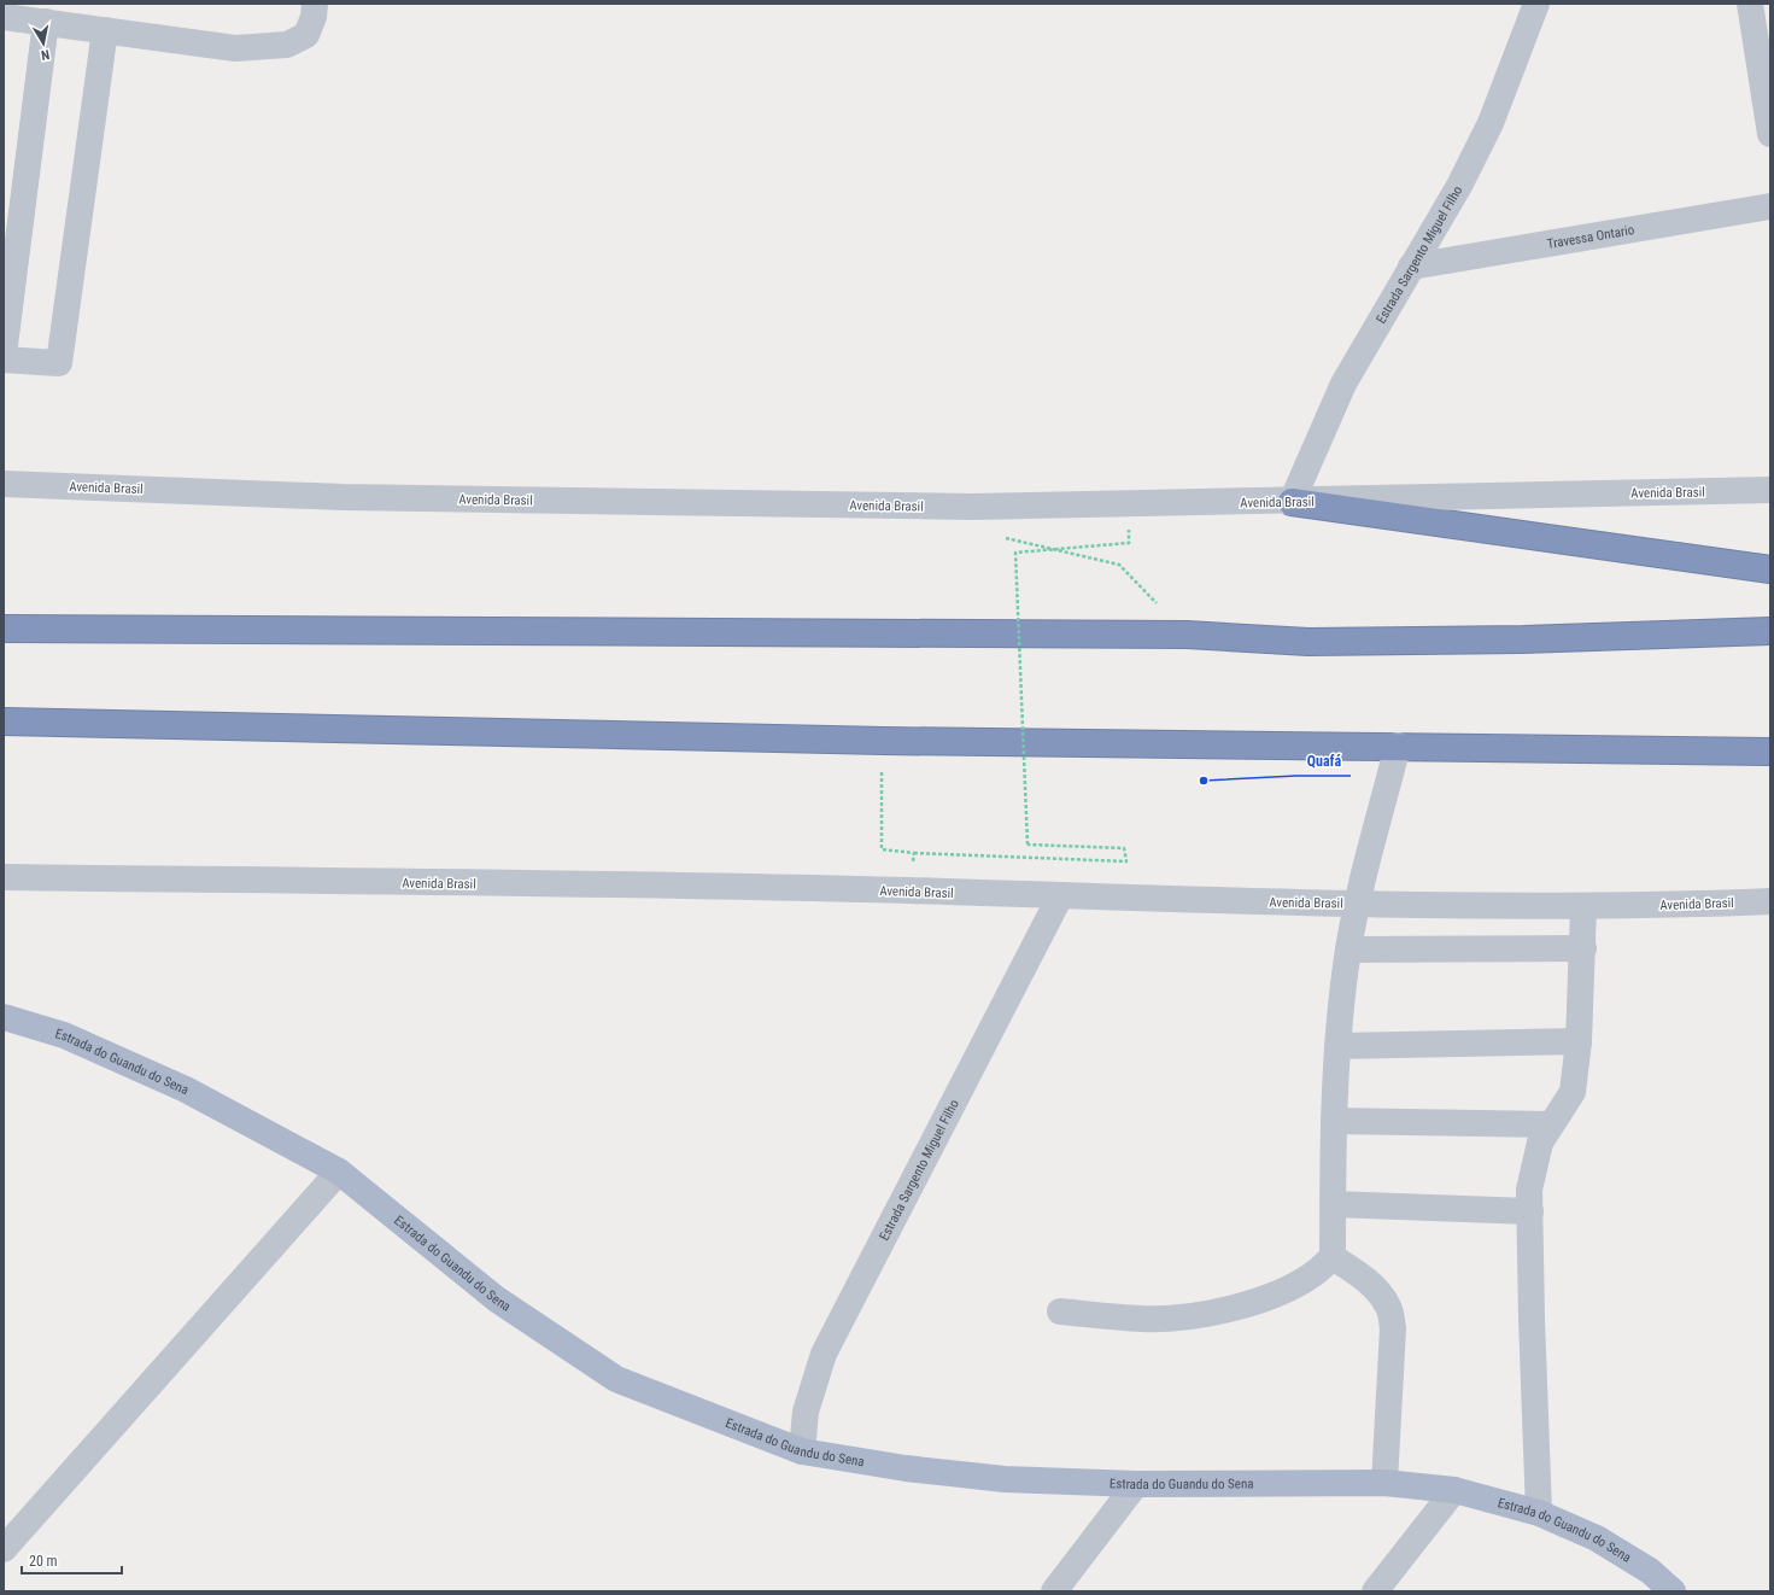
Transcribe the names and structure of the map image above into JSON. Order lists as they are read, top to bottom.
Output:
{
  "streets": {
    "main road": ["Estrada do Guandu do Sena"],
    "street": ["Travessa Ontario", "Estrada Sargento Miguel Filho", "Avenida Brasil"]
  },
  "crossings": [
    ["Travessa Ontario", "Estrada Sargento Miguel Filho"],
    ["Estrada Sargento Miguel Filho", "Avenida Brasil"],
    ["Estrada Sargento Miguel Filho", "Estrada do Guandu do Sena"]
  ],
  "places": ["Quafá"],
  "scale_bar": "20 m",
  "north": "bottom"
}
